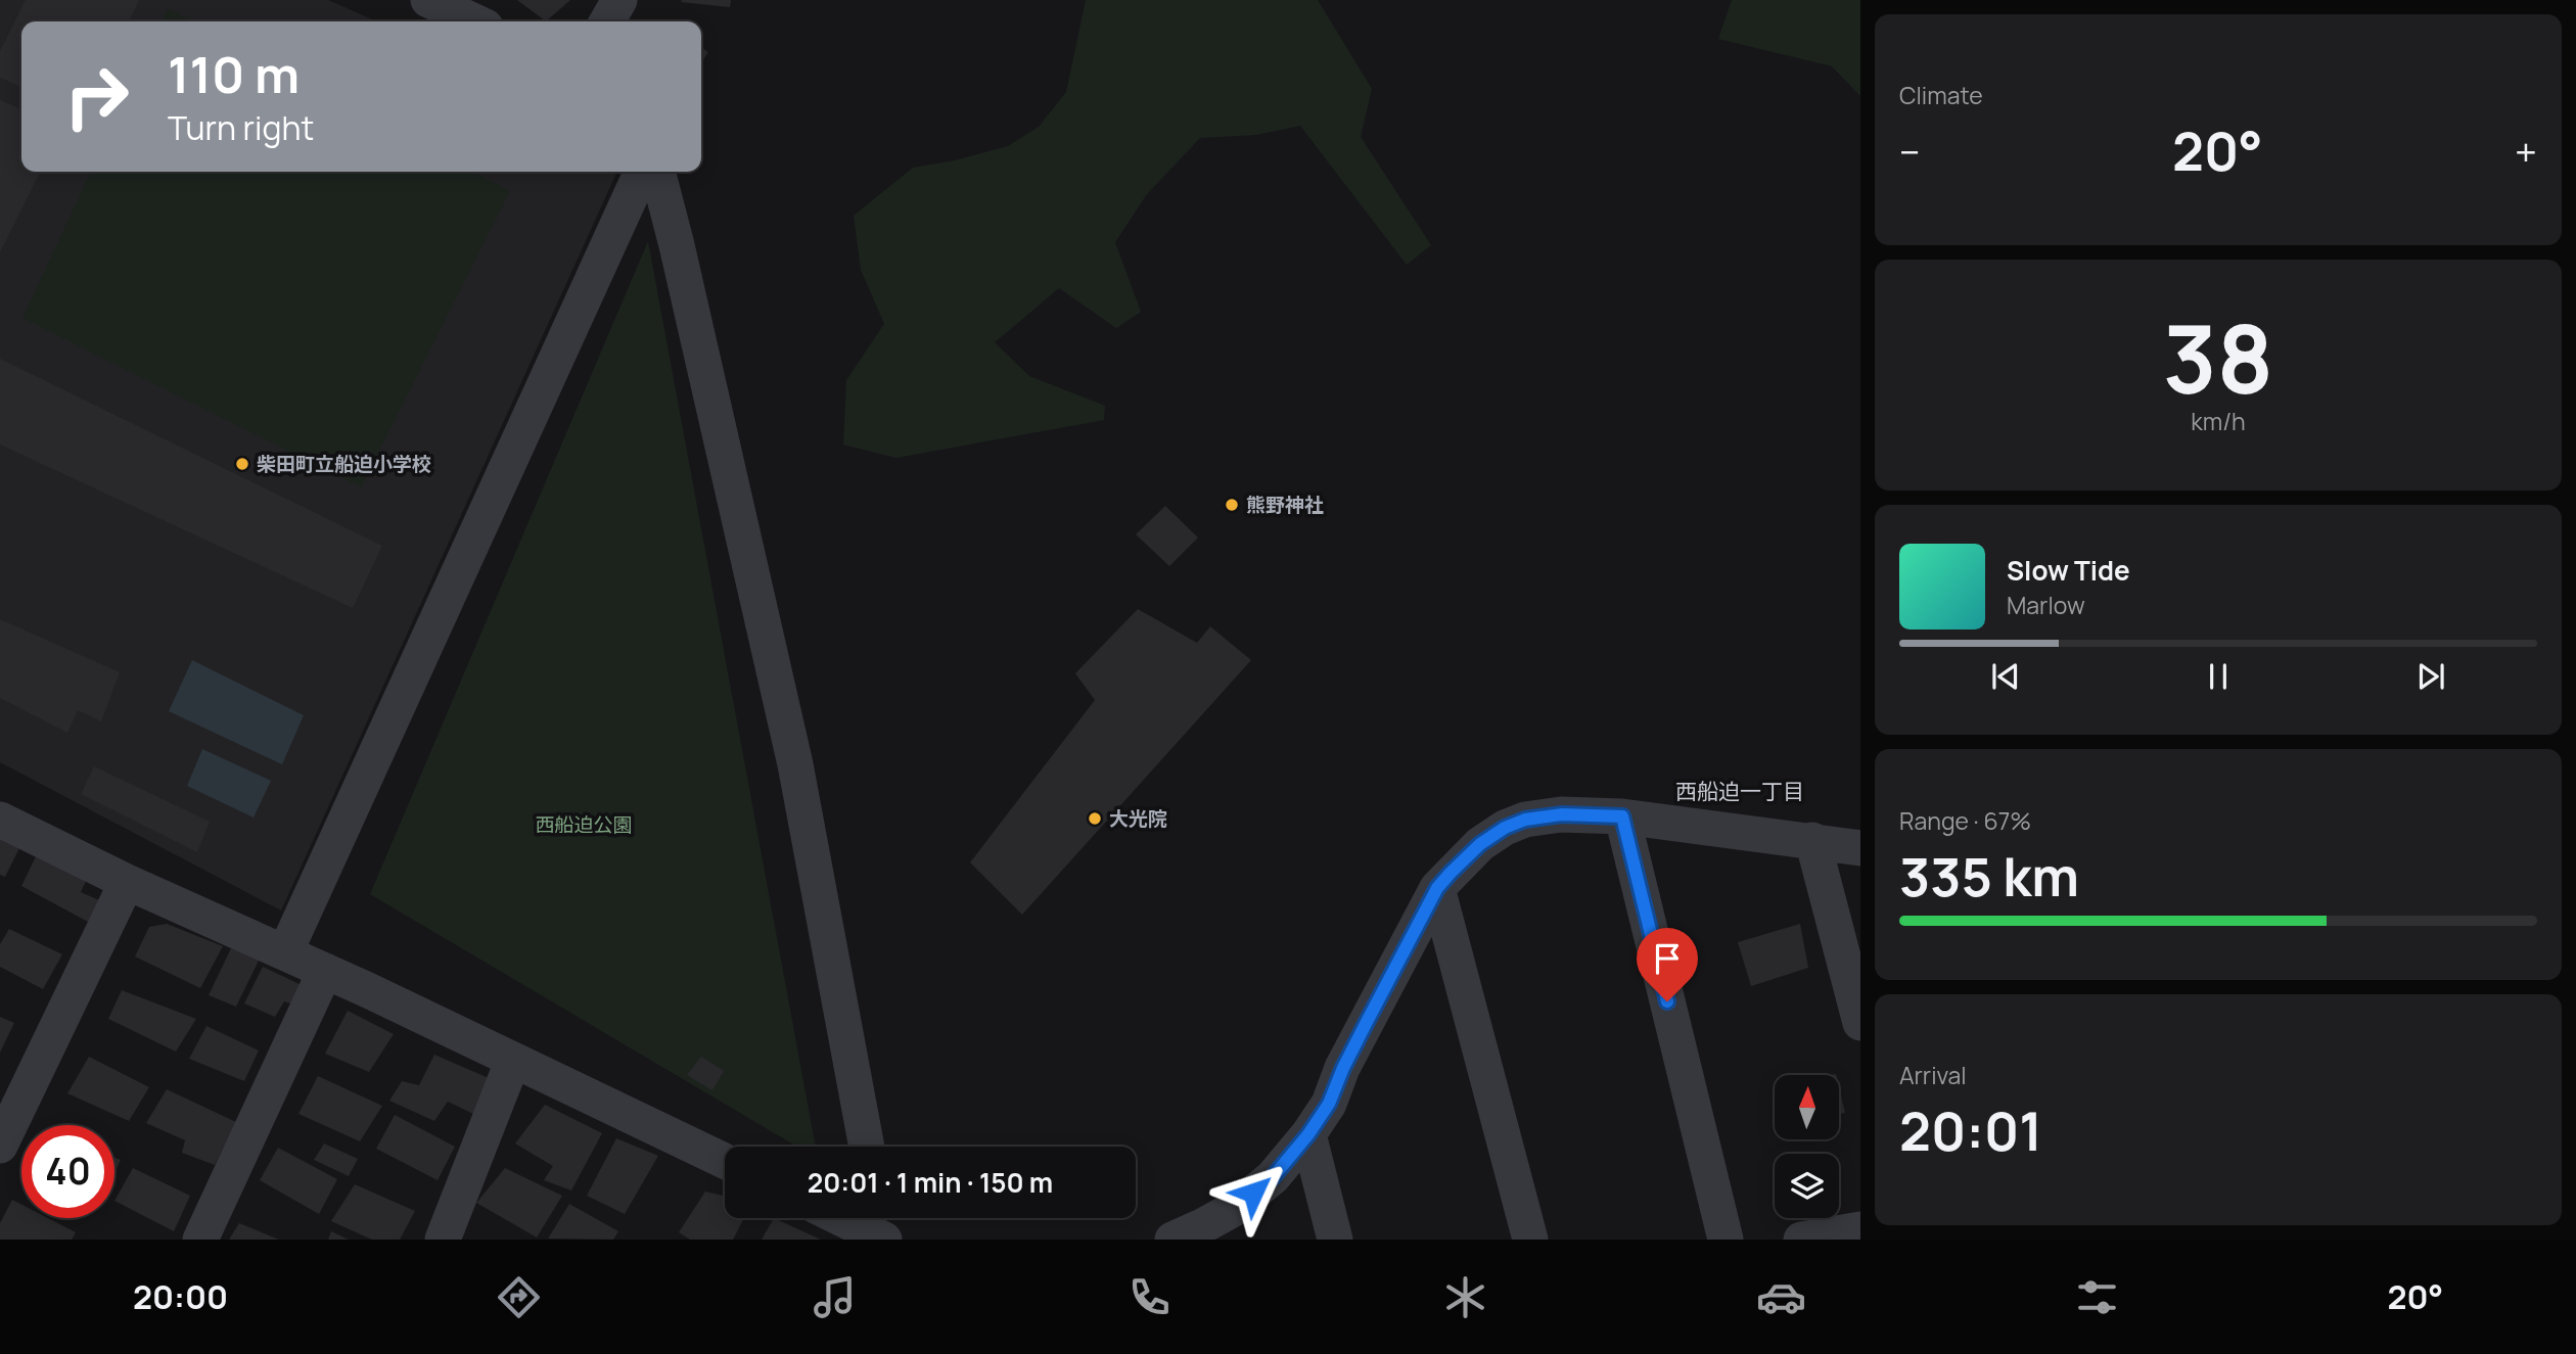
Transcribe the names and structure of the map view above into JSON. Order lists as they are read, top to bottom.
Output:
{
  "districts": ["西船迫一丁目"],
  "parks": ["西船迫公園"],
  "places": ["柴田町立船迫小学校", "熊野神社", "大光院"],
  "north": "top",
  "page": {
    "tile": [
      "Climate",
      ["38", "km/h"],
      ["Range · 67%", "335 km"],
      ["Arrival", "20:01"]
    ],
    "turn": ["110 m", "Turn right"],
    "heat": ["−", "20°", "+"],
    "song": ["Slow Tide", "Marlow"],
    "limit": "40",
    "trip": "20:01 · 1 min · 150 m",
    "tabs": ["20:00", "20°"]
  }
}
